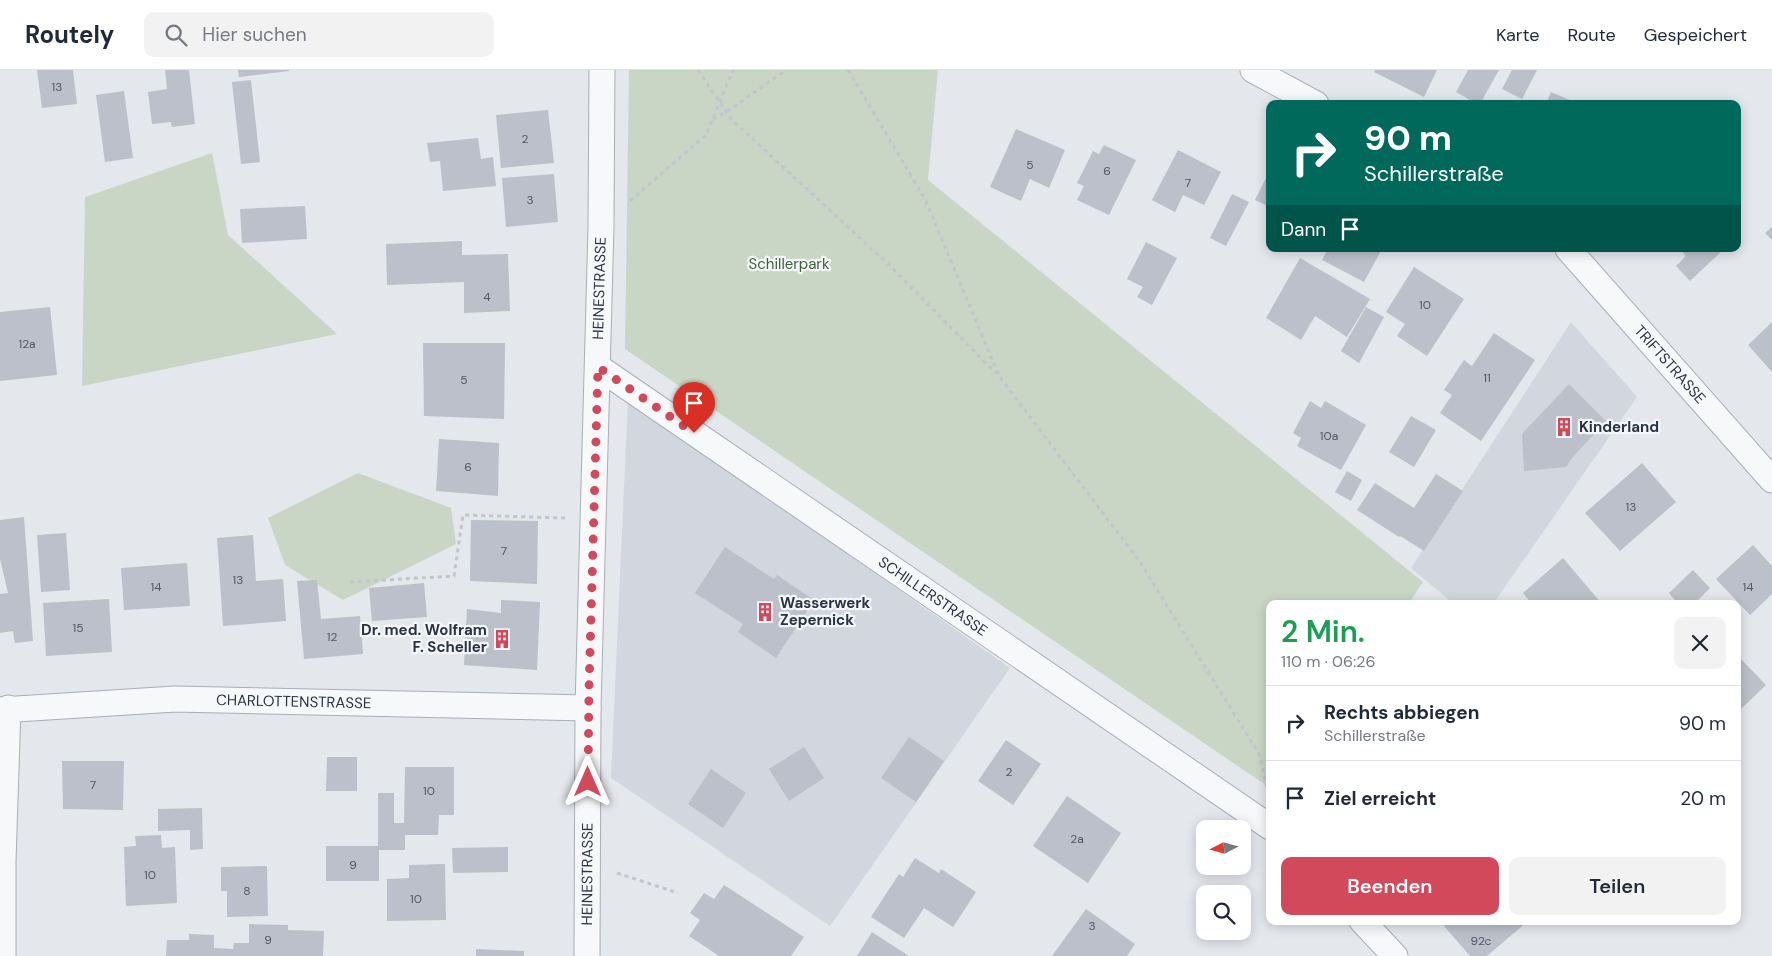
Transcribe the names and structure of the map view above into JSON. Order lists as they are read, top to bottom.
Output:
{
  "streets": {
    "street": [
      "HEINESTRASSE",
      "TRIFTSTRASSE",
      "SCHILLERSTRASSE",
      "CHARLOTTENSTRASSE"
    ]
  },
  "crossings": [
    ["HEINESTRASSE", "SCHILLERSTRASSE"],
    ["HEINESTRASSE", "CHARLOTTENSTRASSE"]
  ],
  "parks": ["Schillerpark"],
  "places": {
    "building": ["Kinderland", "Wasserwerk Zepernick", "Dr. med. Wolfram F. Scheller"]
  },
  "house_numbers": [
    "13",
    "2",
    "5",
    "6",
    "7",
    "3",
    "4",
    "10",
    "12a",
    "11",
    "5",
    "10a",
    "6",
    "13",
    "7",
    "13",
    "14",
    "14",
    "15",
    "12",
    "2",
    "7",
    "10",
    "2a",
    "9",
    "10",
    "8",
    "10",
    "3",
    "9",
    "92c"
  ],
  "north": "left",
  "page": {
    "header": "Routely",
    "search": "Hier suchen",
    "nav": ["Karte", "Route", "Gespeichert"],
    "turn": ["90 m", "Schillerstraße"],
    "then": "Dann",
    "heading": ["2 Min.", "110 m · 06:26"],
    "list": [
      {
        "name": "Rechts abbiegen",
        "note": "Schillerstraße",
        "value": "90 m"
      },
      {
        "name": "Ziel erreicht",
        "value": "20 m"
      }
    ],
    "buttons": ["Beenden", "Teilen"]
  }
}
